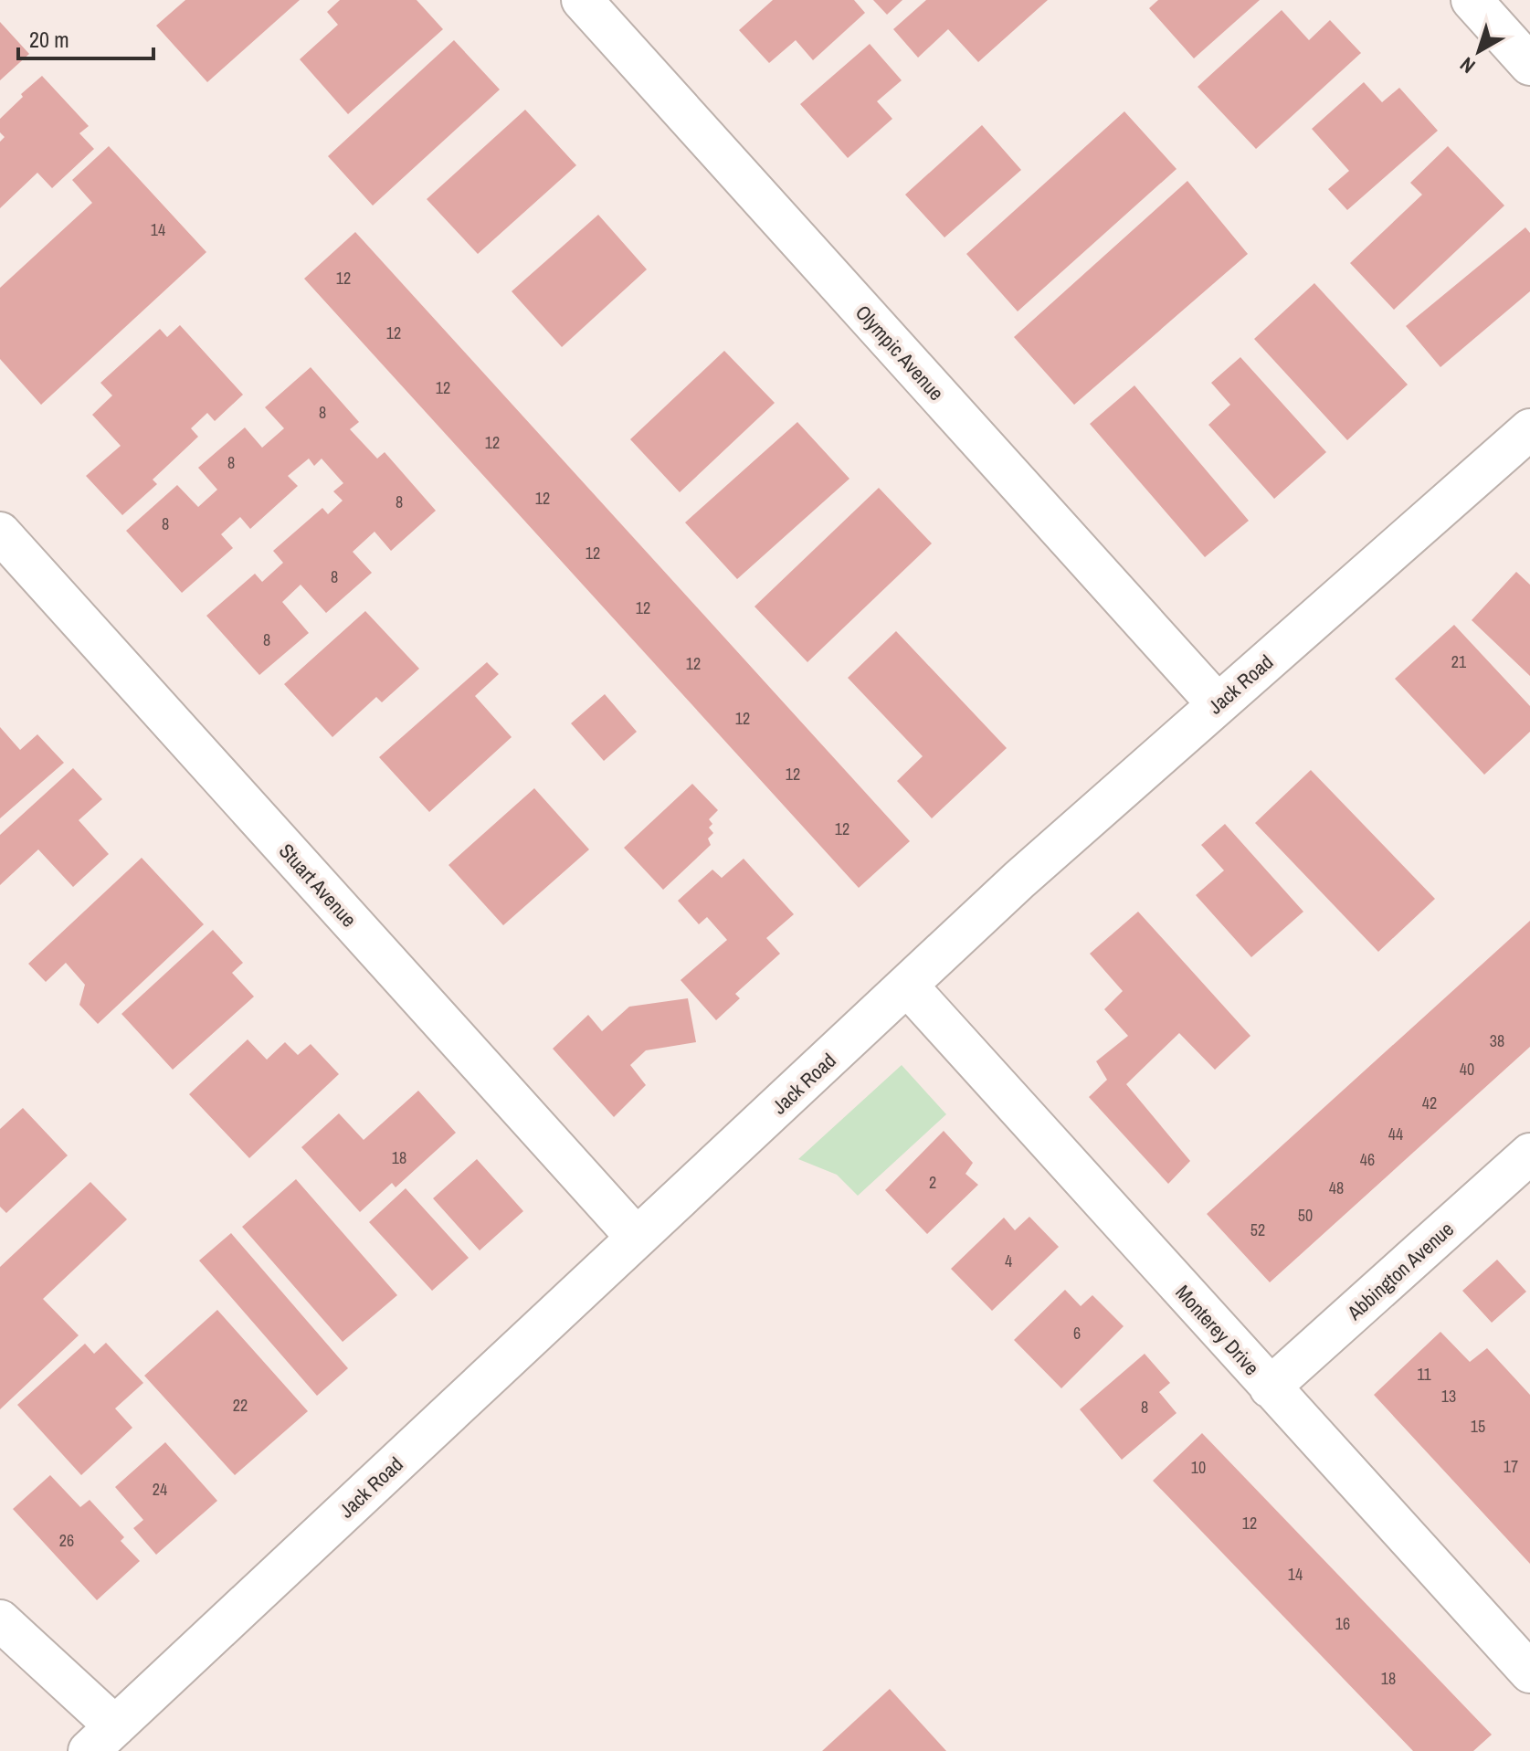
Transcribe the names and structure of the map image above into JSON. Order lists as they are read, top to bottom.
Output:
{
  "streets": {
    "street": [
      "Olympic Avenue",
      "Jack Road",
      "Stuart Avenue",
      "Abbington Avenue",
      "Monterey Drive"
    ]
  },
  "crossings": [
    ["Olympic Avenue", "Jack Road"],
    ["Jack Road", "Stuart Avenue"],
    ["Jack Road", "Monterey Drive"],
    ["Abbington Avenue", "Monterey Drive"]
  ],
  "house_numbers": [
    "14",
    "12",
    "12",
    "12",
    "8",
    "12",
    "8",
    "12",
    "8",
    "8",
    "12",
    "8",
    "12",
    "8",
    "21",
    "12",
    "12",
    "12",
    "12",
    "38",
    "40",
    "42",
    "44",
    "18",
    "46",
    "2",
    "48",
    "50",
    "52",
    "4",
    "6",
    "11",
    "13",
    "22",
    "8",
    "15",
    "17",
    "10",
    "24",
    "12",
    "26",
    "14",
    "16",
    "18"
  ],
  "scale_bar": "20 m",
  "north": "bottom left"
}
